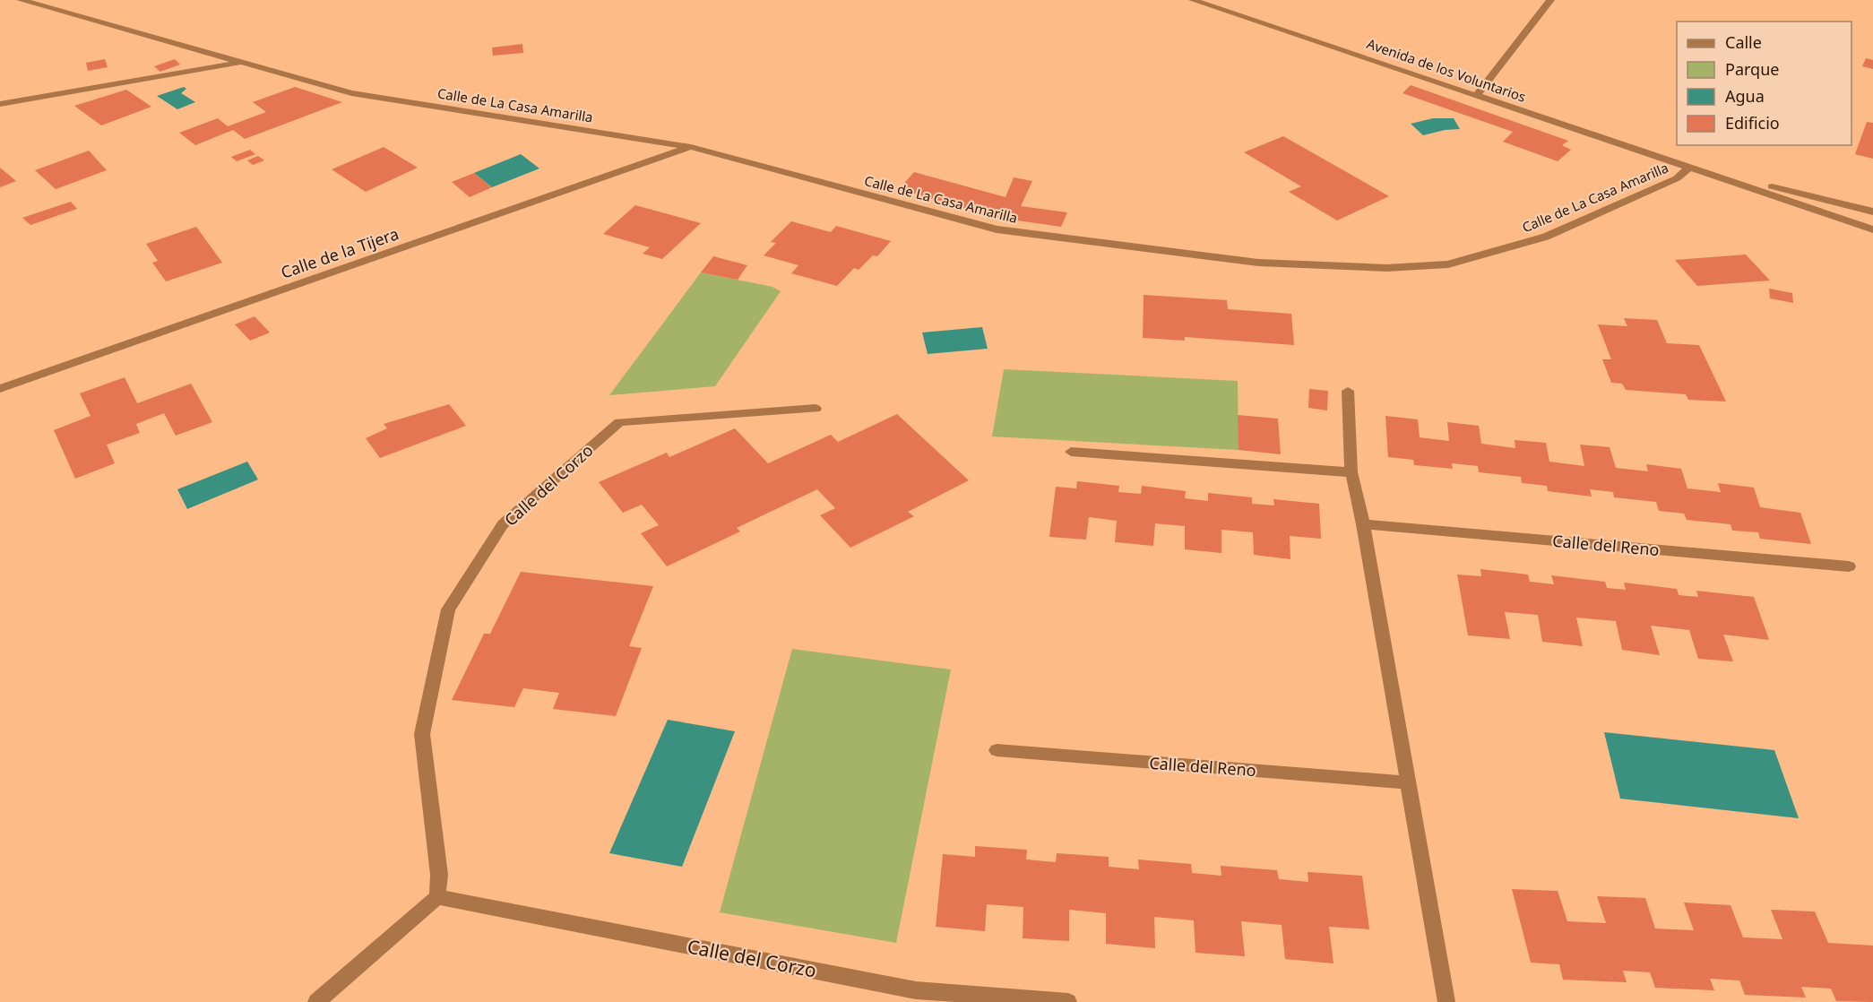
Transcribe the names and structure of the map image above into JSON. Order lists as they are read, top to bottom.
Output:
{
  "streets": {
    "street": [
      "Avenida de los Voluntarios",
      "Calle de La Casa Amarilla",
      "Calle de la Tijera",
      "Calle del Corzo",
      "Calle del Reno"
    ]
  },
  "crossings": [
    ["Avenida de los Voluntarios", "Calle de La Casa Amarilla"],
    ["Calle de La Casa Amarilla", "Calle de la Tijera"]
  ],
  "legend": [
    "Calle",
    "Parque",
    "Agua",
    "Edificio"
  ]
}
